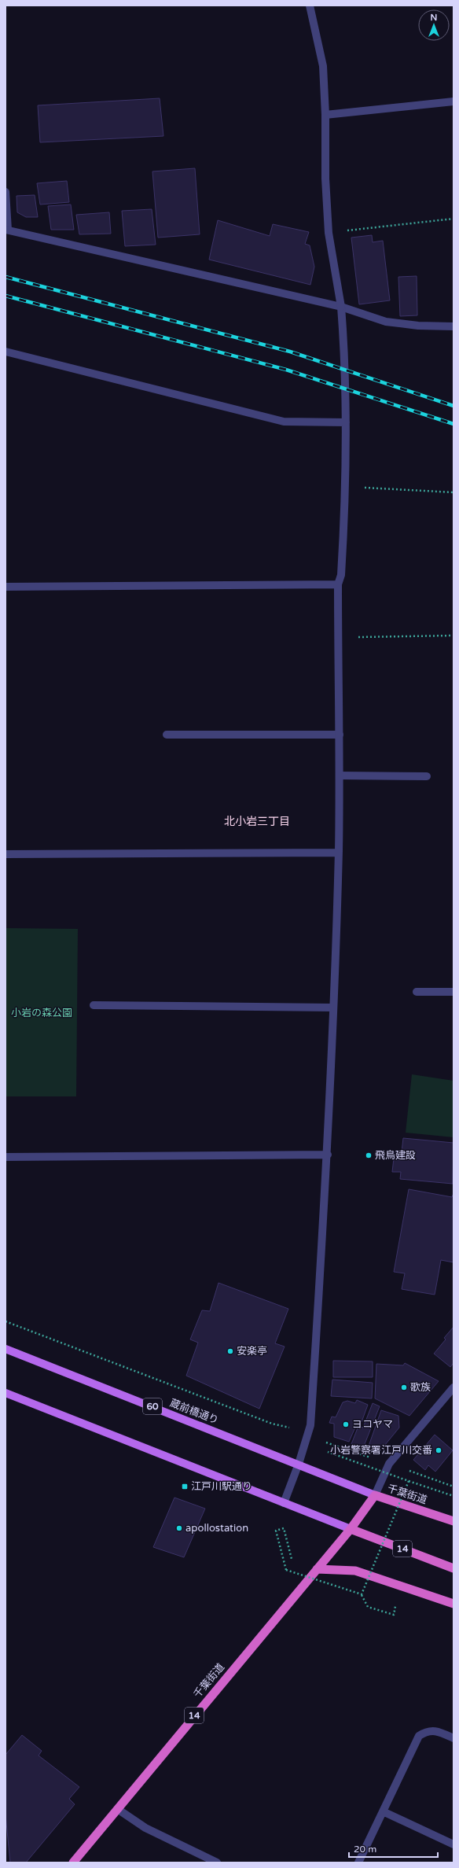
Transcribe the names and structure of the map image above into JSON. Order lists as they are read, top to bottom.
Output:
{
  "streets": {
    "highway": ["千葉街道", "14"],
    "main road": ["60", "蔵前橋通り"]
  },
  "crossings": [
    ["蔵前橋通り", "千葉街道"],
    ["千葉街道", "14"]
  ],
  "districts": ["北小岩三丁目"],
  "parks": ["小岩の森公園"],
  "places": {
    "other": [
      "飛鳥建設",
      "安楽亭",
      "歌族",
      "ヨコヤマ",
      "小岩警察署江戸川交番",
      "apollostation"
    ],
    "transit": ["江戸川駅通り"]
  },
  "scale_bar": "20 m",
  "north": "top"
}
